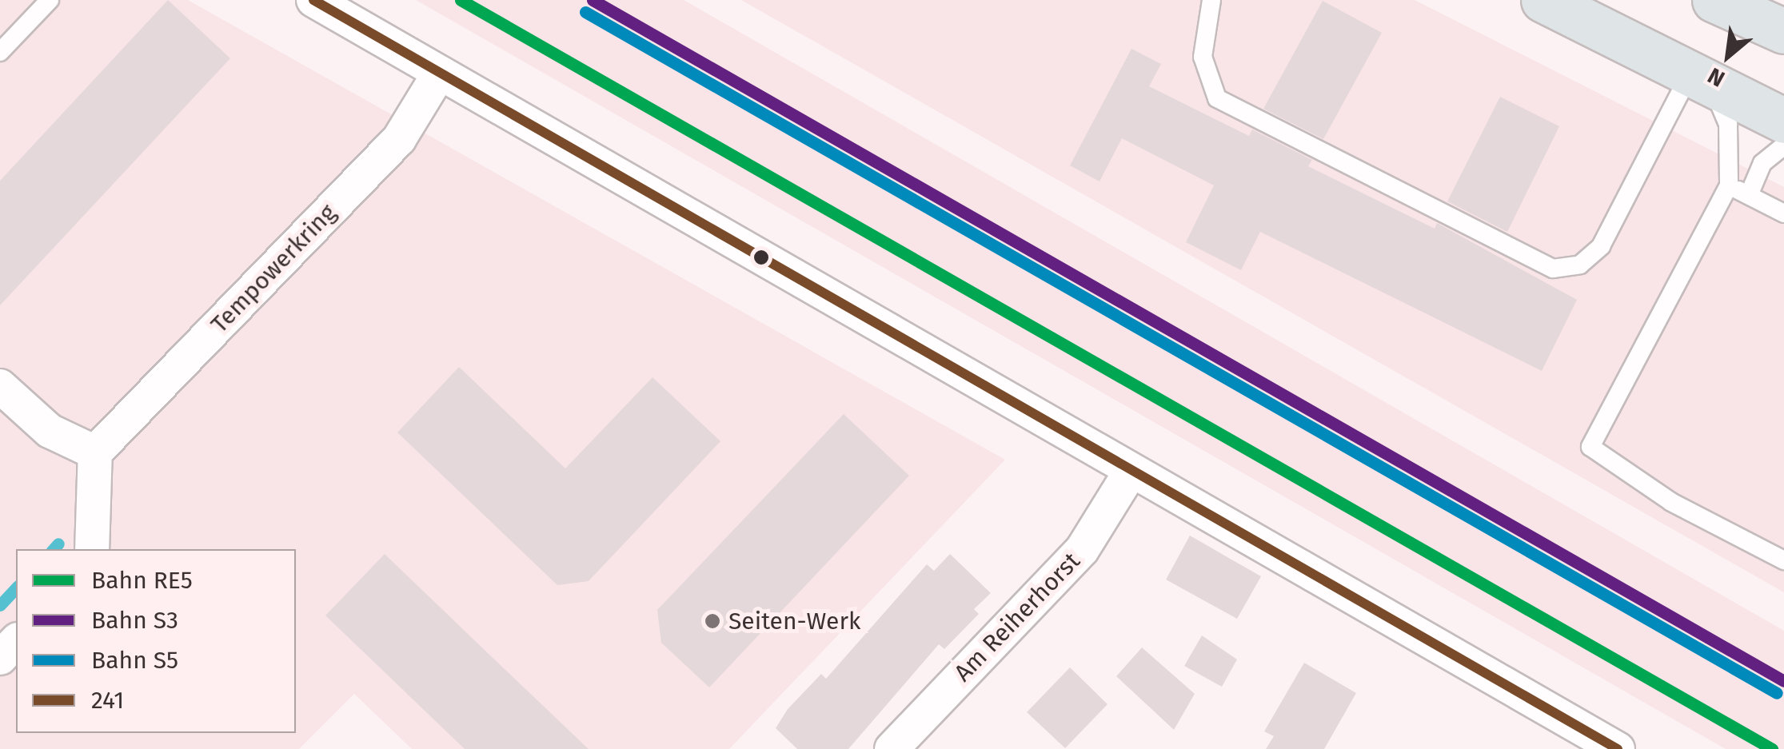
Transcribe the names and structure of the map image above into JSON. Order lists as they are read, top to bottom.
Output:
{
  "streets": {
    "street": ["Tempowerkring", "Am Reiherhorst"]
  },
  "places": ["Seiten-Werk"],
  "lines": [
    "rail line RE5",
    "rail line S3",
    "transit line 241",
    "rail line S5"
  ],
  "legend": [
    "Bahn RE5",
    "Bahn S3",
    "Bahn S5",
    "241"
  ],
  "north": "bottom left"
}
